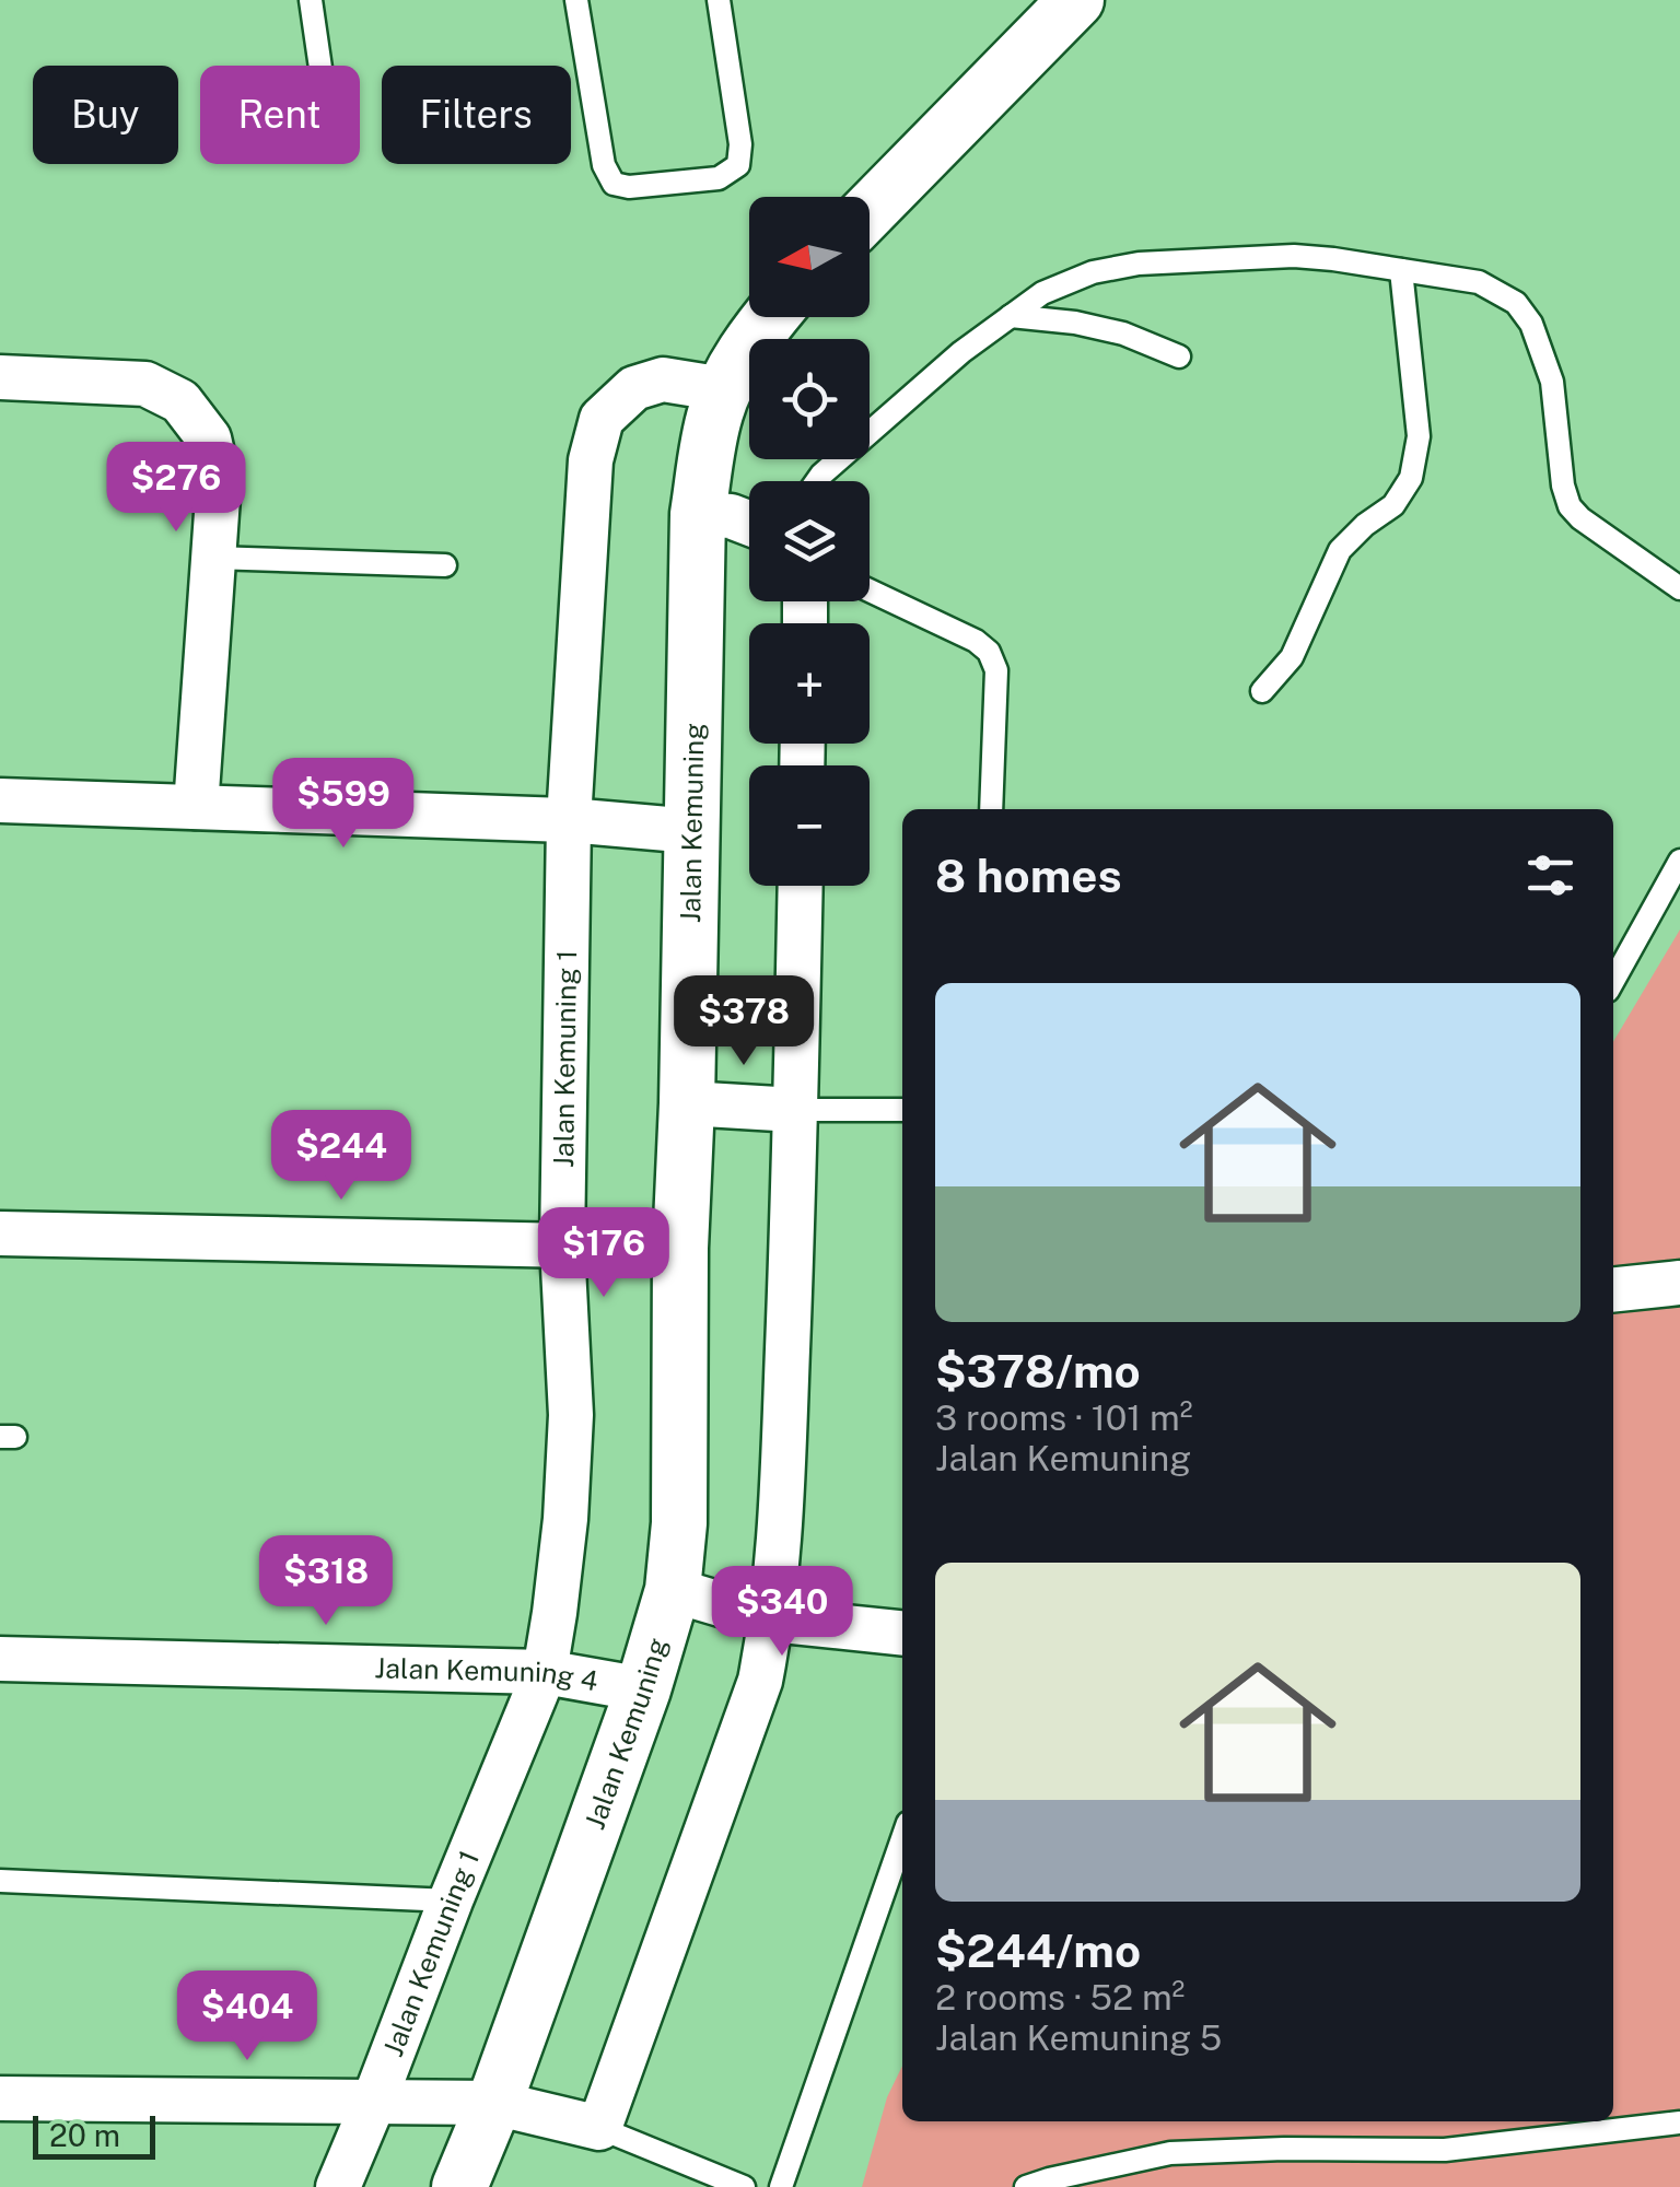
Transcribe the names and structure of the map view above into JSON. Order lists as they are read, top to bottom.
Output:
{
  "streets": {
    "street": ["Jalan Kemuning", "Jalan Kemuning 1", "Jalan Kemuning 4"]
  },
  "crossings": [
    ["Jalan Kemuning", "Jalan Kemuning 1"],
    ["Jalan Kemuning", "Jalan Kemuning 4"],
    ["Jalan Kemuning 1", "Jalan Kemuning 4"]
  ],
  "scale_bar": "20 m",
  "north": "left",
  "page": {
    "chip": ["Buy", "Rent", "Filters"],
    "map_buttons": ["+", "−"],
    "price": [
      "$276",
      "$599",
      "$378",
      "$244",
      "$176",
      "$318",
      "$340",
      "$404"
    ],
    "heading": "8 homes",
    "list": [
      {
        "name": "$378/mo",
        "note": "3 rooms · 101 m² · Jalan Kemuning"
      },
      {
        "name": "$244/mo",
        "note": "2 rooms · 52 m² · Jalan Kemuning 5"
      }
    ],
    "scale": "20 m"
  }
}
